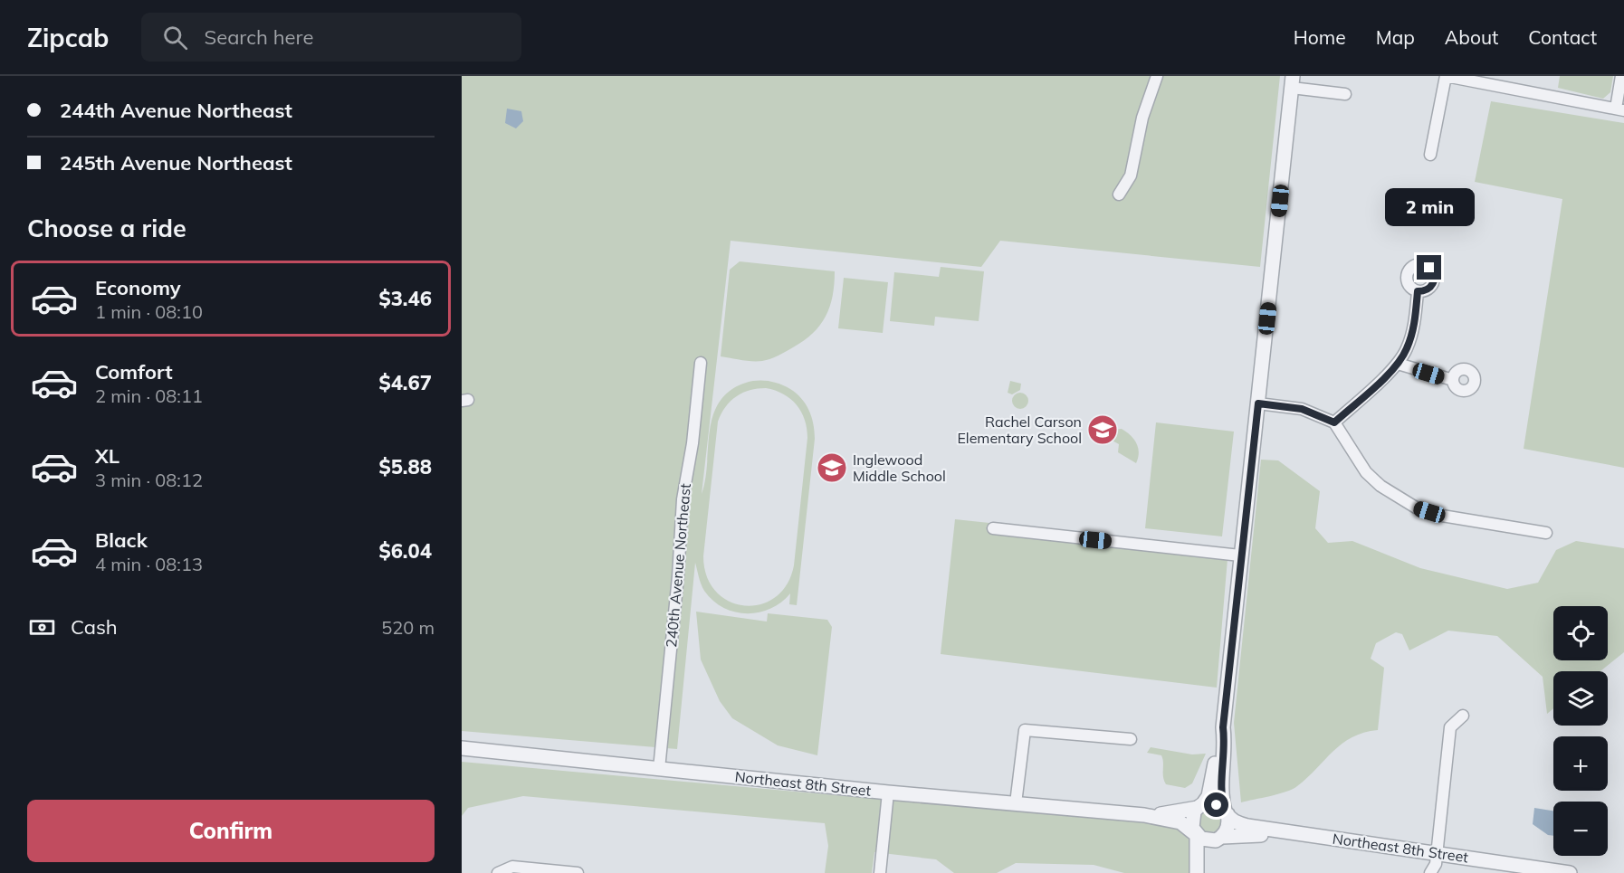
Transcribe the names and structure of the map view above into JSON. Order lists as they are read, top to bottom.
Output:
{
  "streets": {
    "street": ["240th Avenue Northeast", "Northeast 8th Street"]
  },
  "crossings": [
    ["240th Avenue Northeast", "Northeast 8th Street"]
  ],
  "places": {
    "school or university": ["Rachel Carson Elementary School", "Inglewood Middle School"]
  },
  "page": {
    "header": "Zipcab",
    "search": "Search here",
    "nav": [
      "Home",
      "Map",
      "About",
      "Contact"
    ],
    "banner": ["244th Avenue Northeast", "245th Avenue Northeast"],
    "bubble": "2 min",
    "heading": "Choose a ride",
    "list": [
      {
        "name": "Economy",
        "note": "1 min · 08:10",
        "value": "$3.46"
      },
      {
        "name": "Comfort",
        "note": "2 min · 08:11",
        "value": "$4.67"
      },
      {
        "name": "XL",
        "note": "3 min · 08:12",
        "value": "$5.88"
      },
      {
        "name": "Black",
        "note": "4 min · 08:13",
        "value": "$6.04"
      }
    ],
    "pay": ["Cash", "520 m"],
    "map_buttons": ["+", "−"],
    "buttons": "Confirm"
  }
}
